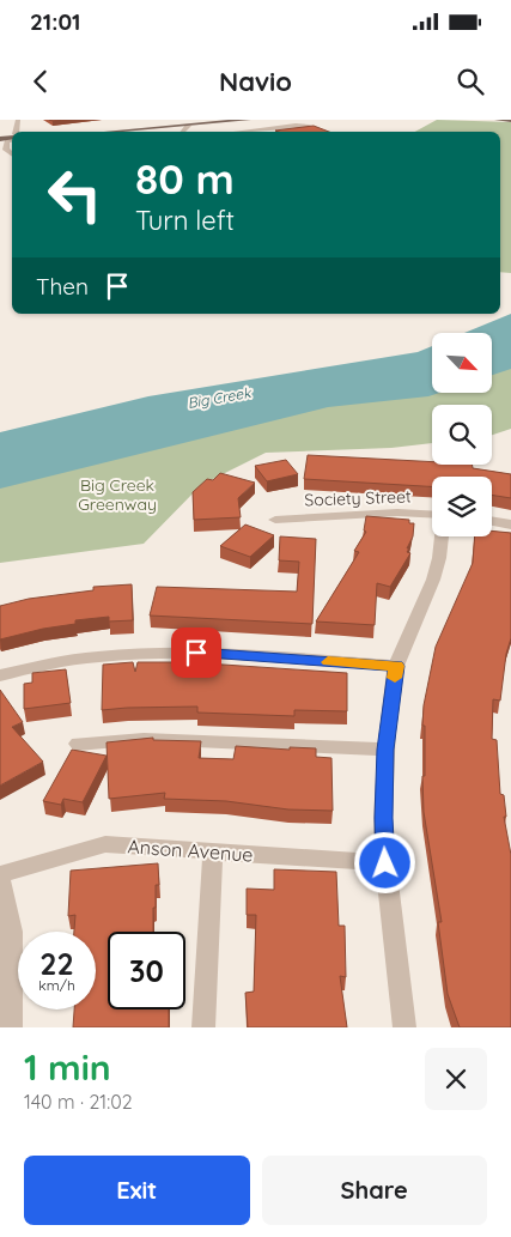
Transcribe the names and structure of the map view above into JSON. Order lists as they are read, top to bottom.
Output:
{
  "streets": {
    "street": ["Society Street", "Anson Avenue"]
  },
  "water": ["Big Creek"],
  "parks": ["Big Creek Greenway"],
  "north": "bottom right",
  "page": {
    "status": "21:01",
    "header": "Navio",
    "turn": ["80 m", "Turn left"],
    "then": "Then",
    "speed": "22 km/h",
    "limit": "30",
    "heading": ["1 min", "140 m · 21:02"],
    "buttons": ["Exit", "Share"]
  }
}
